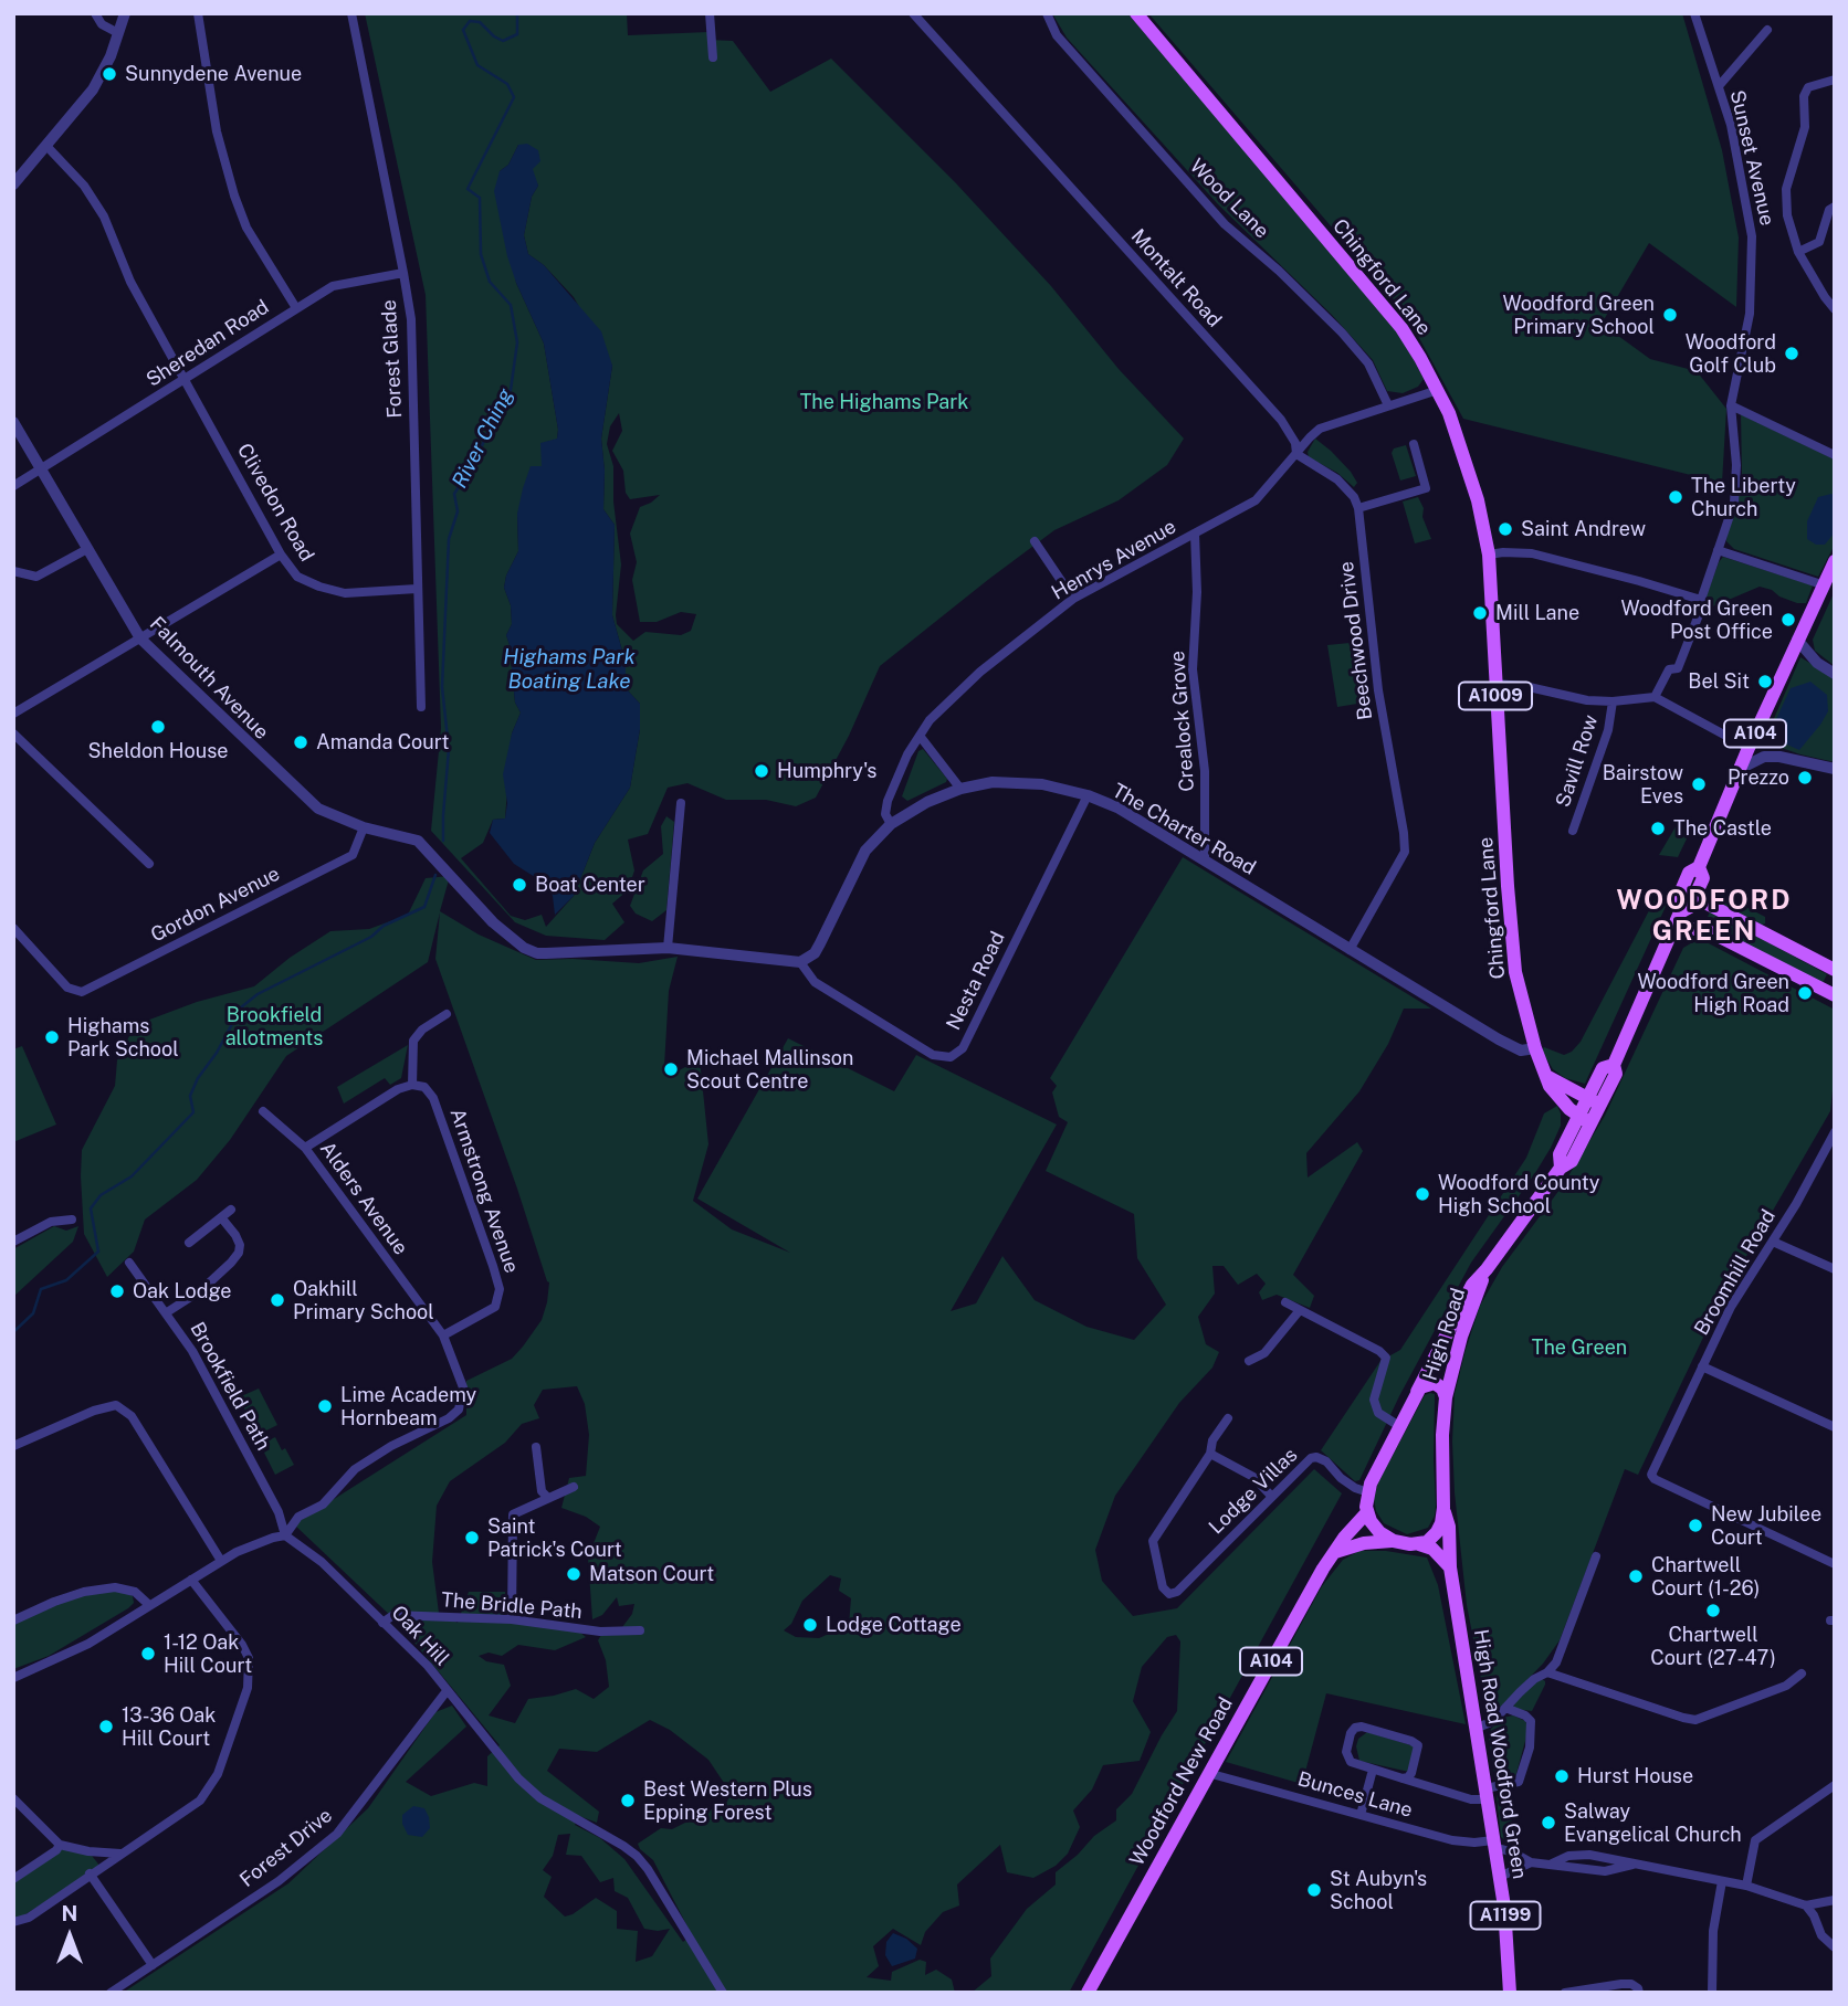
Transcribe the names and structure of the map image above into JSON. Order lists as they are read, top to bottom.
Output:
{
  "streets": {
    "main road": [
      "Chingford Lane",
      "A1009",
      "A104",
      "High Road",
      "High Road Woodford Green",
      "Woodford New Road",
      "A1199"
    ],
    "street": [
      "Sunset Avenue",
      "Wood Lane",
      "Montalt Road",
      "Sheredan Road",
      "Forest Glade",
      "Clivedon Road",
      "Henrys Avenue",
      "Beechwood Drive",
      "Falmouth Avenue",
      "Crealock Grove",
      "Savill Row",
      "The Charter Road",
      "Gordon Avenue",
      "Nesta Road",
      "Armstrong Avenue",
      "Alders Avenue",
      "Broomhill Road",
      "Brookfield Path",
      "Lodge Villas",
      "The Bridle Path",
      "Oak Hill",
      "Bunces Lane",
      "Forest Drive"
    ]
  },
  "crossings": [
    ["Chingford Lane", "A104"],
    ["Chingford Lane", "The Charter Road"],
    ["Montalt Road", "Henrys Avenue"],
    ["Sheredan Road", "Forest Glade"],
    ["Sheredan Road", "Clivedon Road"],
    ["Sheredan Road", "Falmouth Avenue"],
    ["Forest Glade", "Clivedon Road"],
    ["Henrys Avenue", "Crealock Grove"],
    ["Henrys Avenue", "The Charter Road"],
    ["Beechwood Drive", "The Charter Road"],
    ["Falmouth Avenue", "Gordon Avenue"],
    ["Crealock Grove", "The Charter Road"],
    ["A104", "High Road"],
    ["A104", "Lodge Villas"],
    ["A104", "Woodford New Road"],
    ["The Charter Road", "Nesta Road"],
    ["Armstrong Avenue", "Alders Avenue"],
    ["Alders Avenue", "Brookfield Path"],
    ["Alders Avenue", "Oak Hill"],
    ["High Road", "High Road Woodford Green"],
    ["Brookfield Path", "Oak Hill"],
    ["The Bridle Path", "Oak Hill"],
    ["Oak Hill", "Forest Drive"],
    ["High Road Woodford Green", "Bunces Lane"],
    ["Woodford New Road", "Bunces Lane"]
  ],
  "districts": ["WOODFORD GREEN"],
  "water": ["River Ching", "Highams Park Boating Lake"],
  "parks": ["The Highams Park", "Brookfield allotments", "The Green"],
  "places": [
    "Sunnydene Avenue",
    "Woodford Green Primary School",
    "Woodford Golf Club",
    "The Liberty Church",
    "Saint Andrew",
    "Mill Lane",
    "Woodford Green Post Office",
    "Bel Sit",
    "Sheldon House",
    "Amanda Court",
    "Humphry's",
    "Prezzo",
    "Bairstow Eves",
    "The Castle",
    "Boat Center",
    "Woodford Green High Road",
    "Highams Park School",
    "Michael Mallinson Scout Centre",
    "Woodford County High School",
    "Oak Lodge",
    "Oakhill Primary School",
    "Lime Academy Hornbeam",
    "New Jubilee Court",
    "Saint Patrick's Court",
    "Matson Court",
    "Chartwell Court (1-26)",
    "Chartwell Court (27-47)",
    "Lodge Cottage",
    "1-12 Oak Hill Court",
    "13-36 Oak Hill Court",
    "Hurst House",
    "Best Western Plus Epping Forest",
    "Salway Evangelical Church",
    "St Aubyn's School"
  ],
  "north": "top"
}
